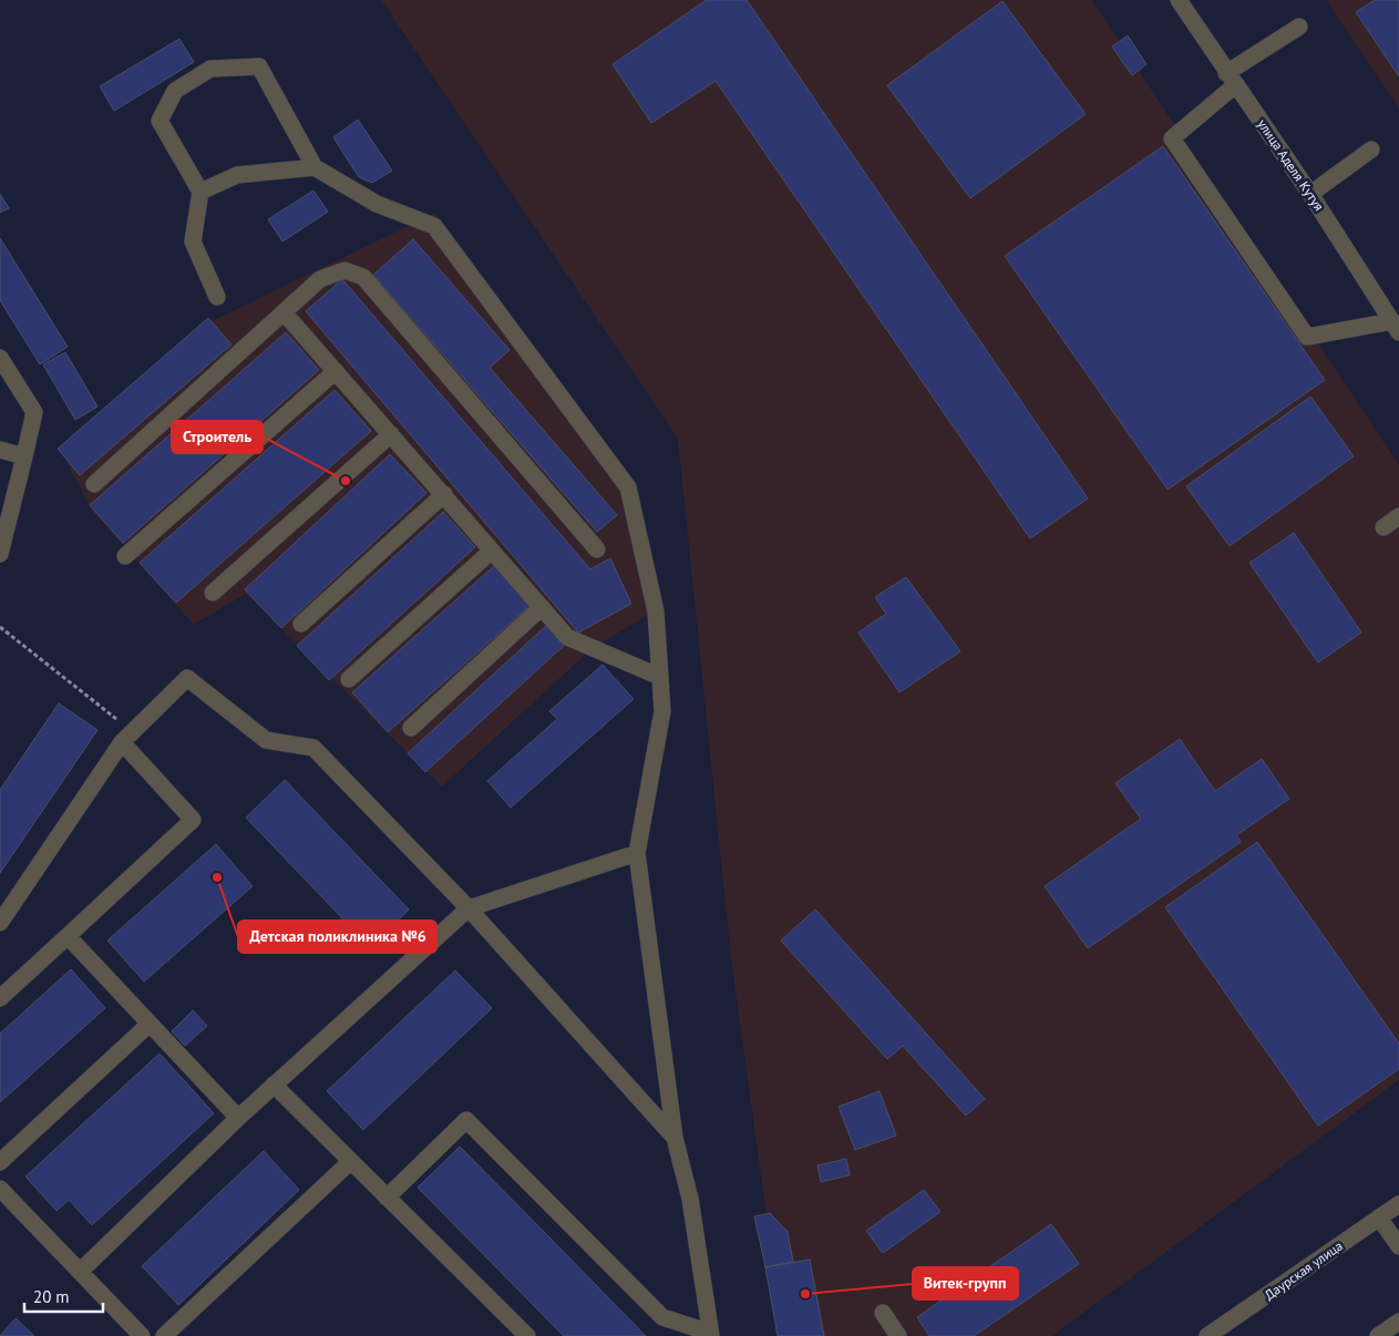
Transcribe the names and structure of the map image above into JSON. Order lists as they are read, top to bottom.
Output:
{
  "streets": {
    "street": ["улица Аделя Кутуя", "Даурская улица"]
  },
  "places": ["Строитель", "Детская поликлиника №6", "Витек-групп"],
  "scale_bar": "20 m"
}
